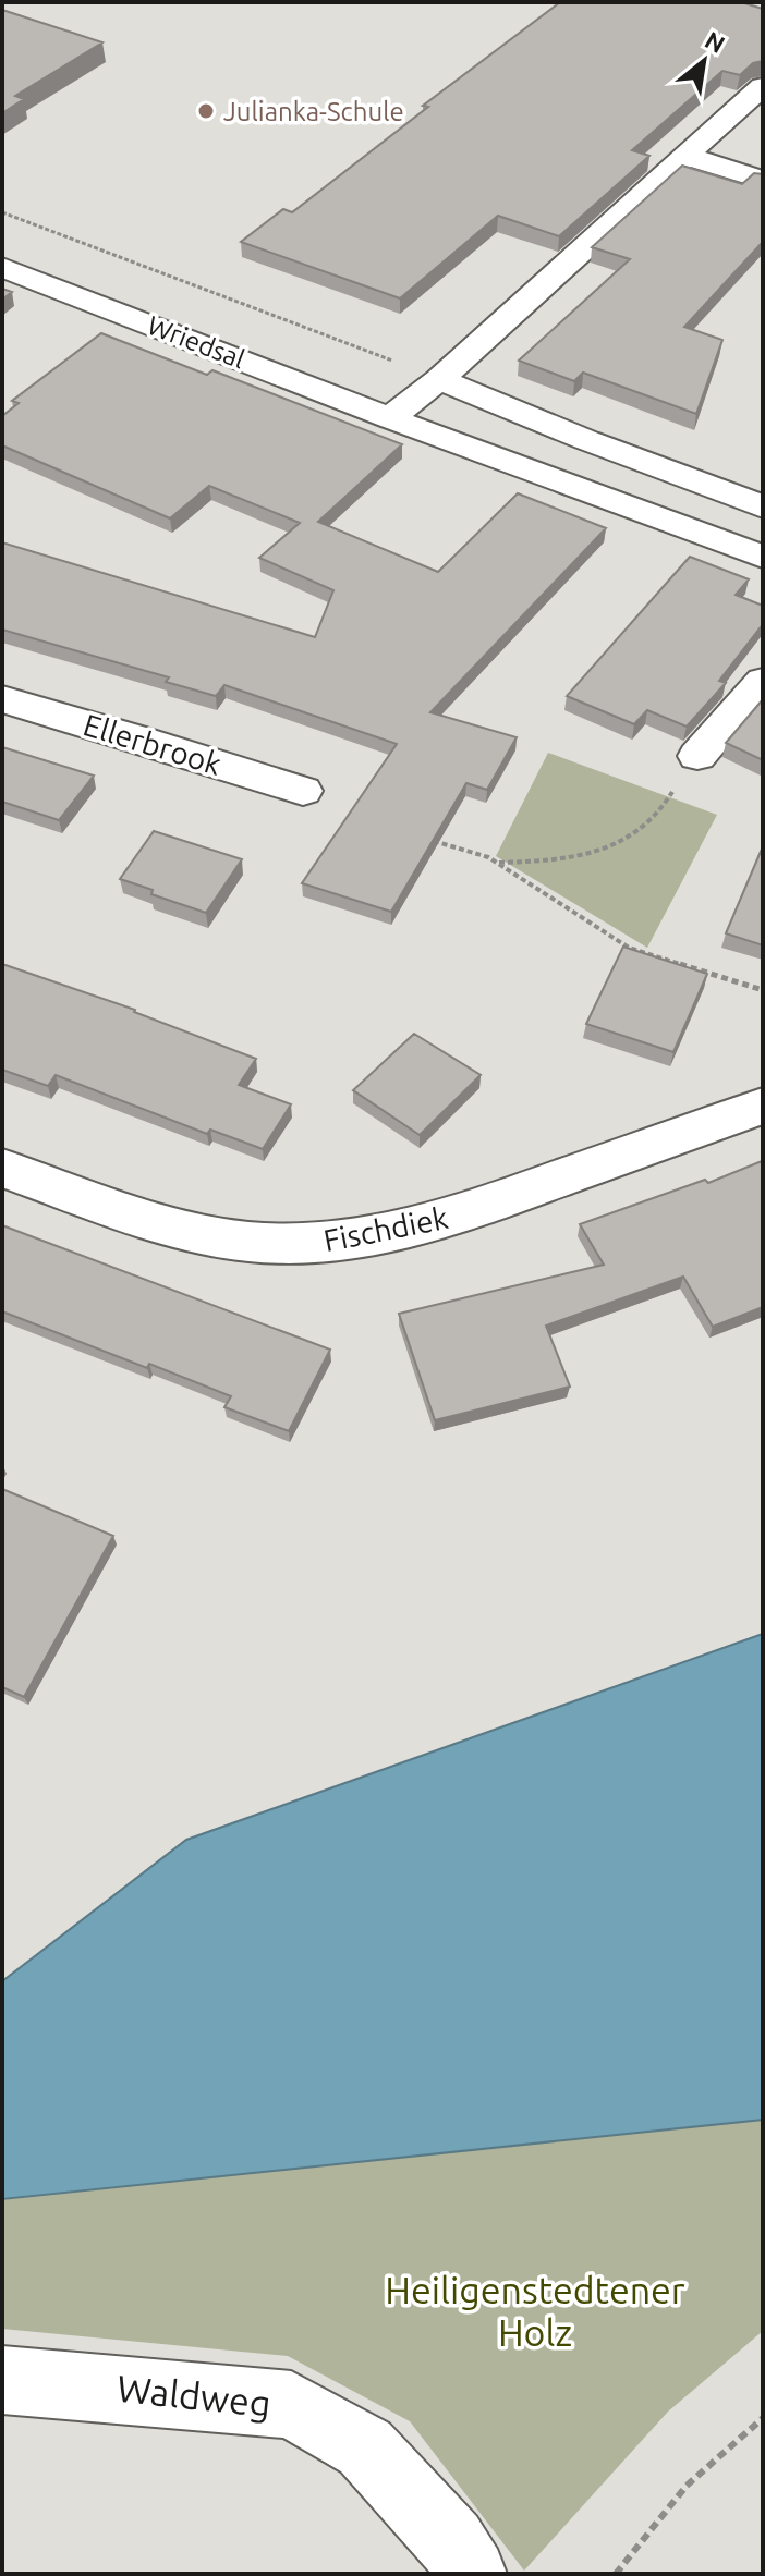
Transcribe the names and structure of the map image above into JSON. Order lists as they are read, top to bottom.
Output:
{
  "streets": {
    "street": [
      "Wriedsal",
      "Ellerbrook",
      "Fischdiek",
      "Waldweg"
    ]
  },
  "parks": ["Heiligenstedtener Holz"],
  "places": ["Julianka-Schule"],
  "north": "top right"
}
